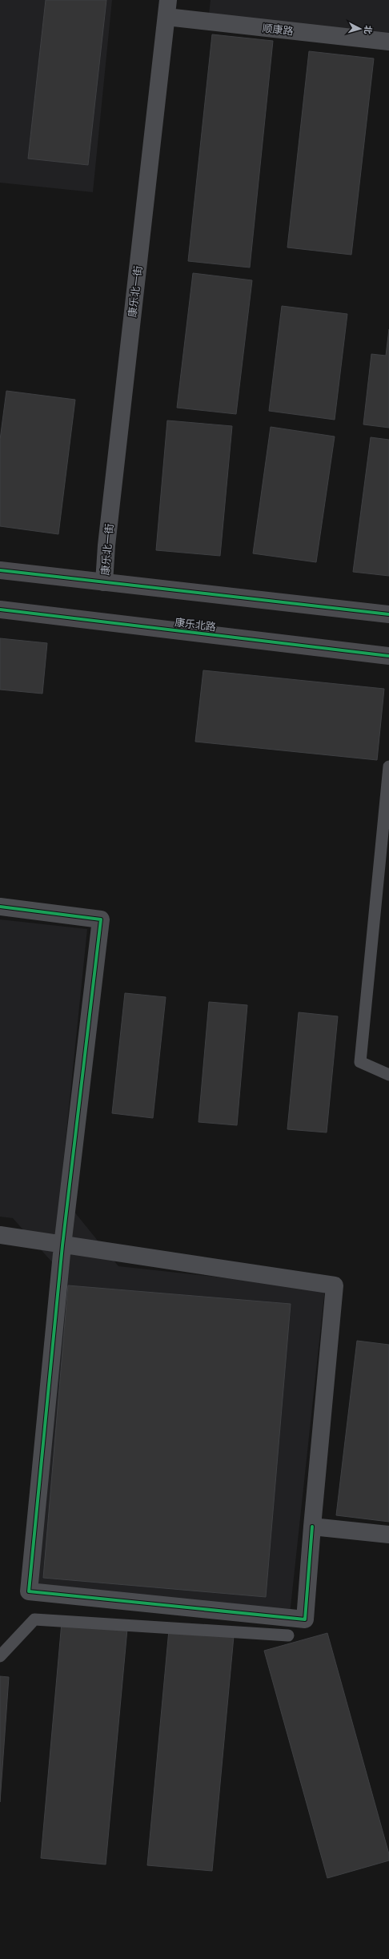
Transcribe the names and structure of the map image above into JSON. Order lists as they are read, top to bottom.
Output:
{
  "streets": {
    "main road": ["康乐北路"],
    "street": ["顺康路", "康乐北一街"]
  },
  "crossings": [
    ["顺康路", "康乐北一街"]
  ],
  "north": "right"
}
